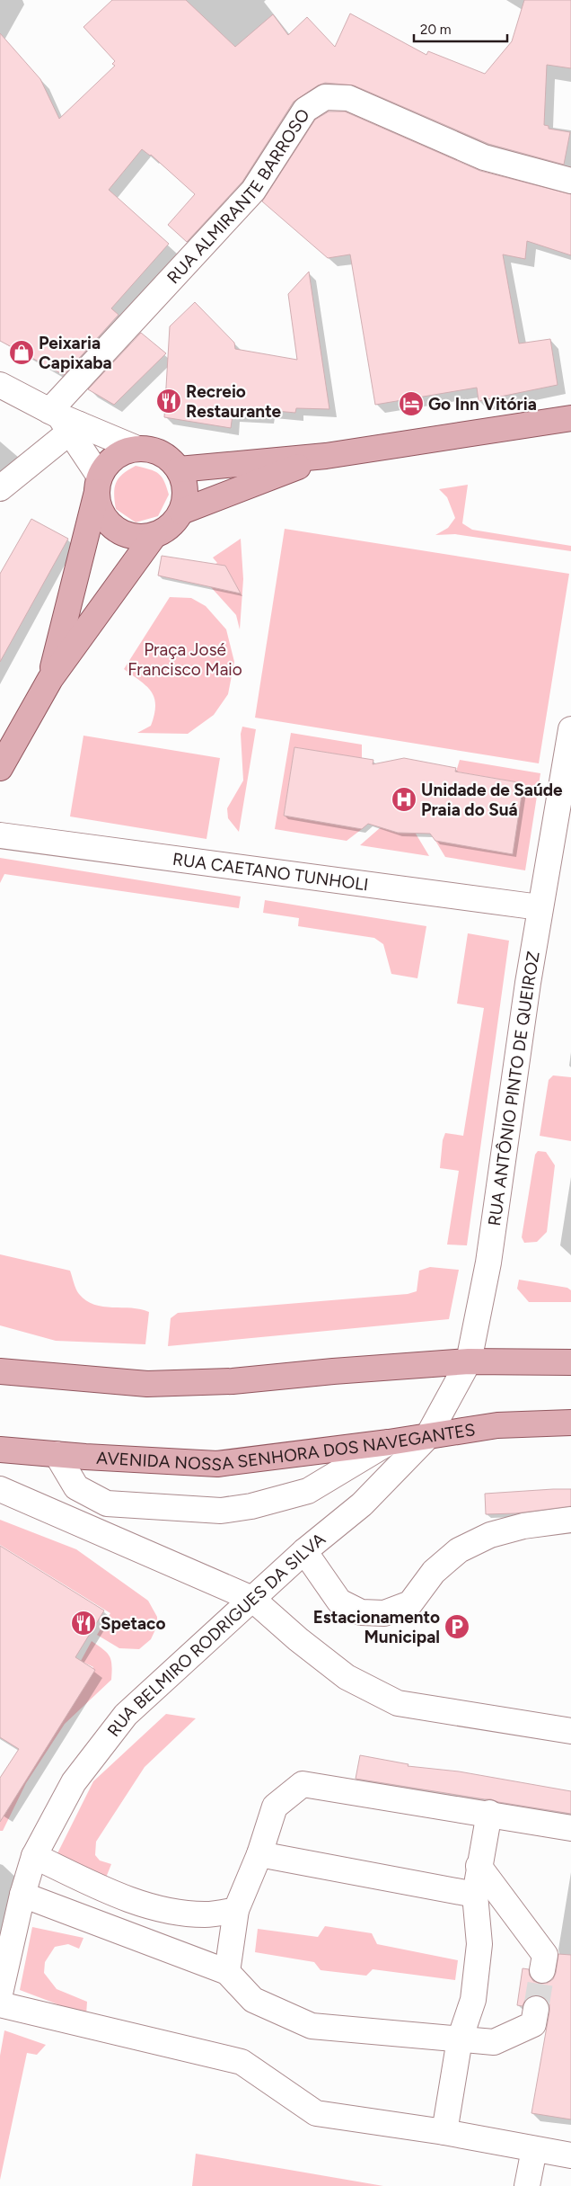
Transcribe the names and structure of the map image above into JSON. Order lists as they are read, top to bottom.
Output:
{
  "streets": {
    "main road": ["AVENIDA NOSSA SENHORA DOS NAVEGANTES"],
    "street": [
      "RUA ALMIRANTE BARROSO",
      "RUA CAETANO TUNHOLI",
      "RUA ANTÔNIO PINTO DE QUEIROZ",
      "RUA BELMIRO RODRIGUES DA SILVA"
    ]
  },
  "crossings": [
    ["RUA CAETANO TUNHOLI", "RUA ANTÔNIO PINTO DE QUEIROZ"],
    ["RUA ANTÔNIO PINTO DE QUEIROZ", "AVENIDA NOSSA SENHORA DOS NAVEGANTES"],
    ["RUA ANTÔNIO PINTO DE QUEIROZ", "RUA BELMIRO RODRIGUES DA SILVA"],
    ["AVENIDA NOSSA SENHORA DOS NAVEGANTES", "RUA BELMIRO RODRIGUES DA SILVA"]
  ],
  "parks": ["Praça José Francisco Maio"],
  "places": {
    "shop": ["Peixaria Capixaba"],
    "restaurant": ["Recreio Restaurante", "Spetaco"],
    "hotel": ["Go Inn Vitória"],
    "hospital": ["Unidade de Saúde Praia do Suá"],
    "parking": ["Estacionamento Municipal"]
  },
  "scale_bar": "20 m"
}
